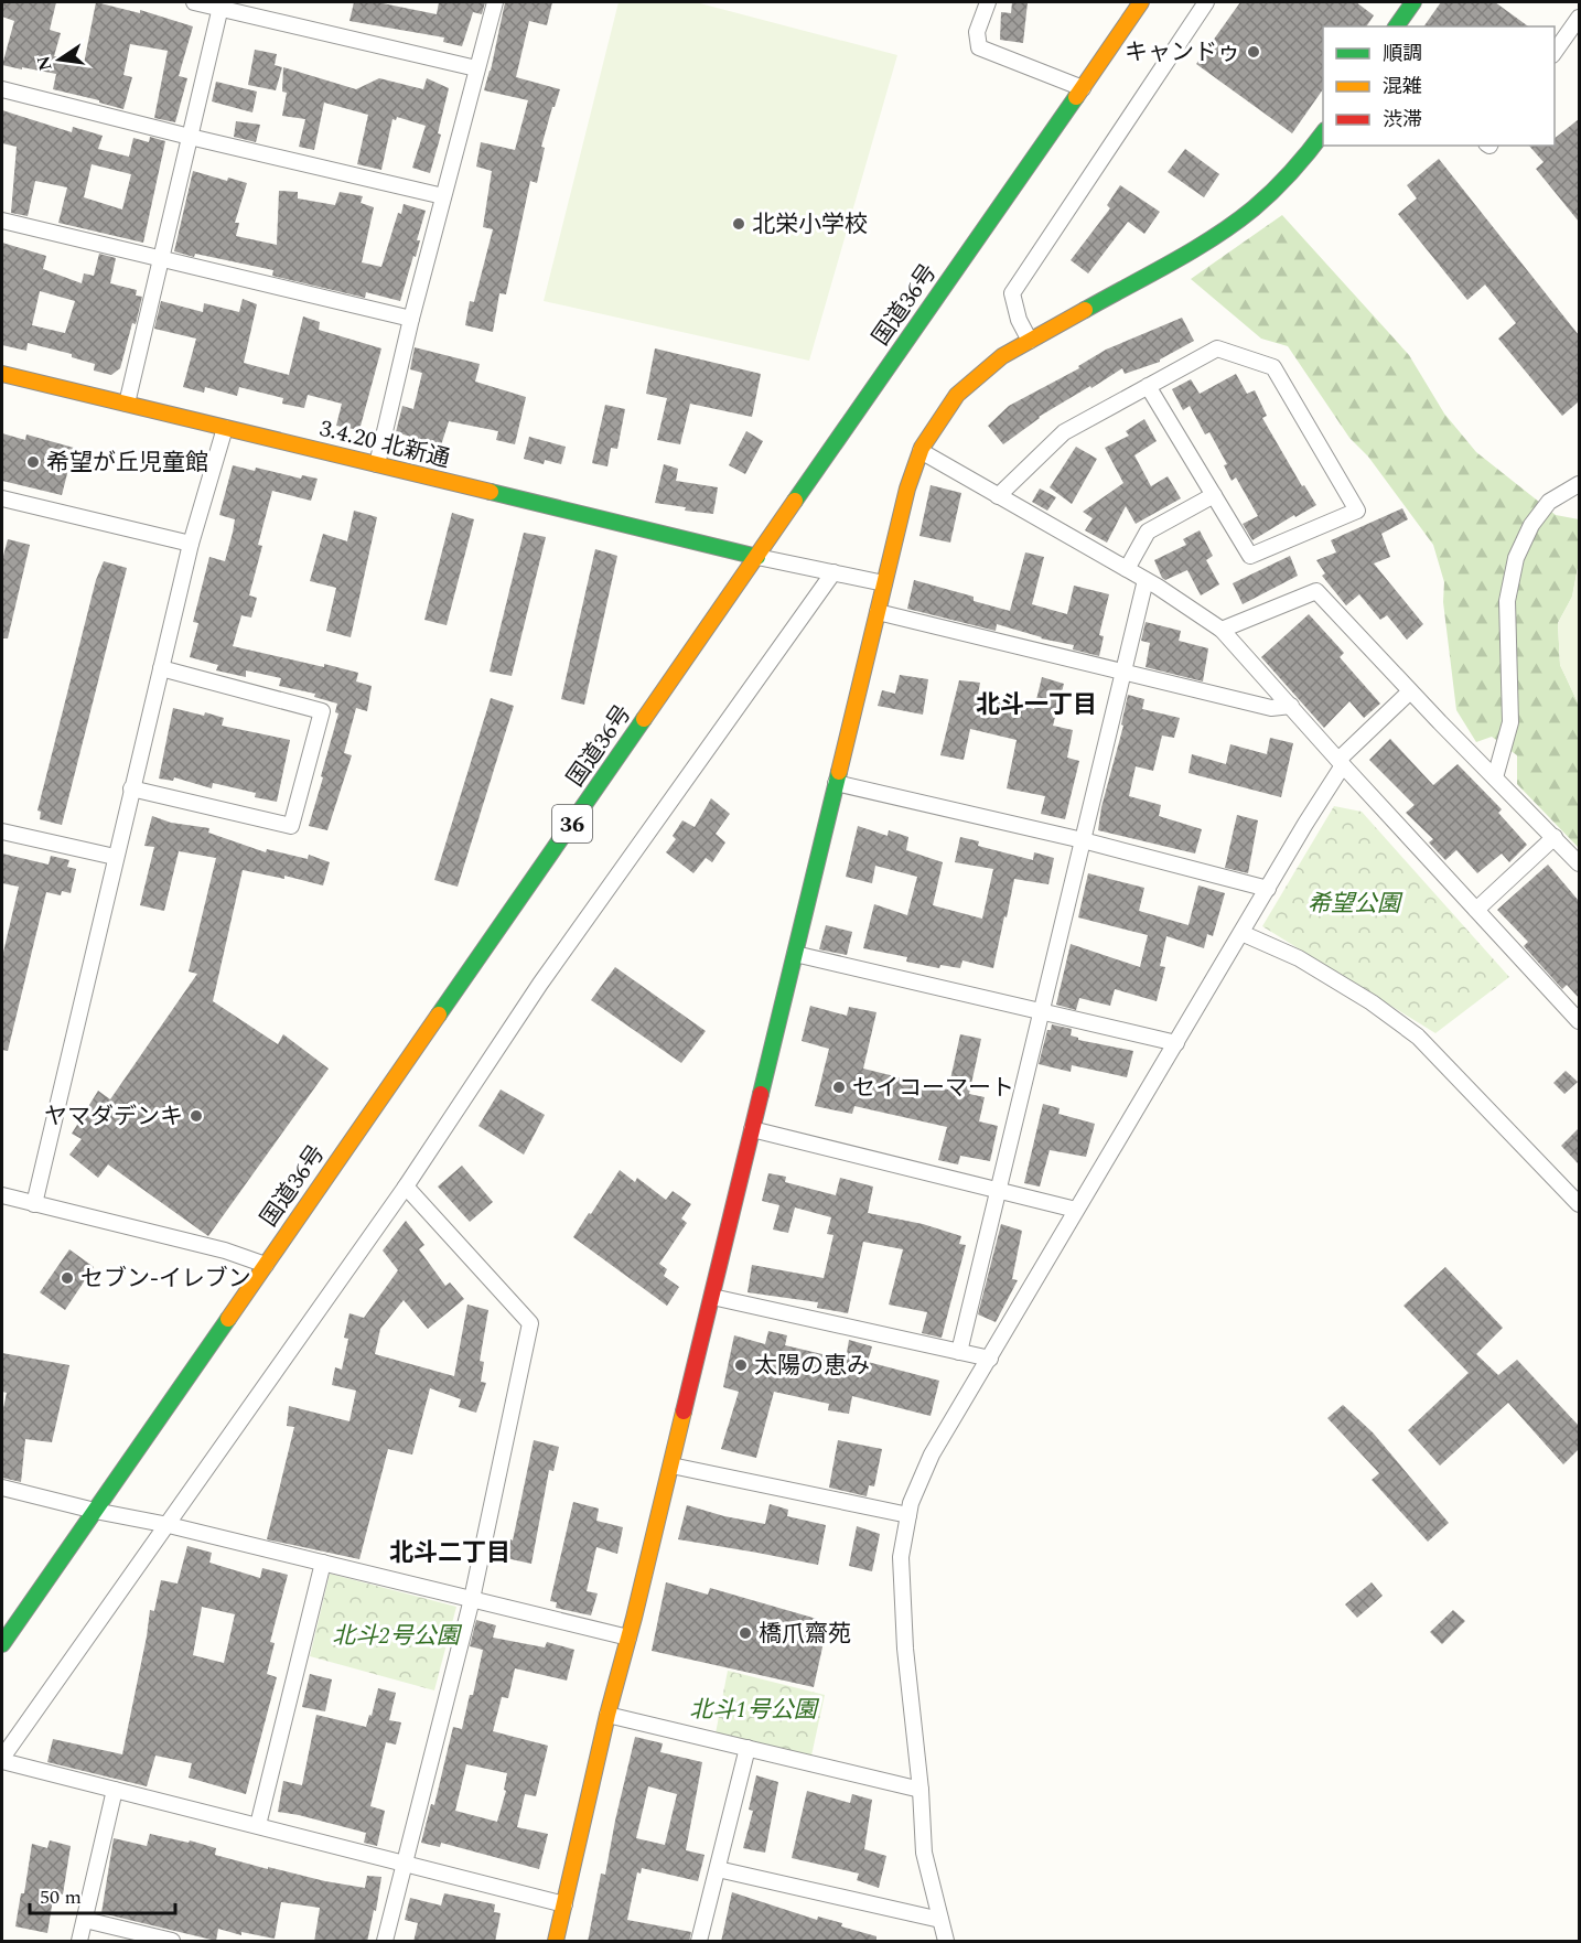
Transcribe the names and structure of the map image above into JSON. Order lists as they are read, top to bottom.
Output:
{
  "streets": {
    "main road": ["国道36号", "3.4.20 北新通", "36"]
  },
  "crossings": [
    ["国道36号", "3.4.20 北新通"]
  ],
  "districts": ["北斗一丁目", "北斗二丁目"],
  "parks": ["希望公園", "北斗2号公園", "北斗1号公園"],
  "places": [
    "キャンドゥ",
    "北栄小学校",
    "希望が丘児童館",
    "セイコーマート",
    "ヤマダデンキ",
    "セブン-イレブン",
    "太陽の恵み",
    "橋爪齋苑"
  ],
  "legend": ["順調", "混雑", "渋滞"],
  "scale_bar": "50 m",
  "north": "left"
}
